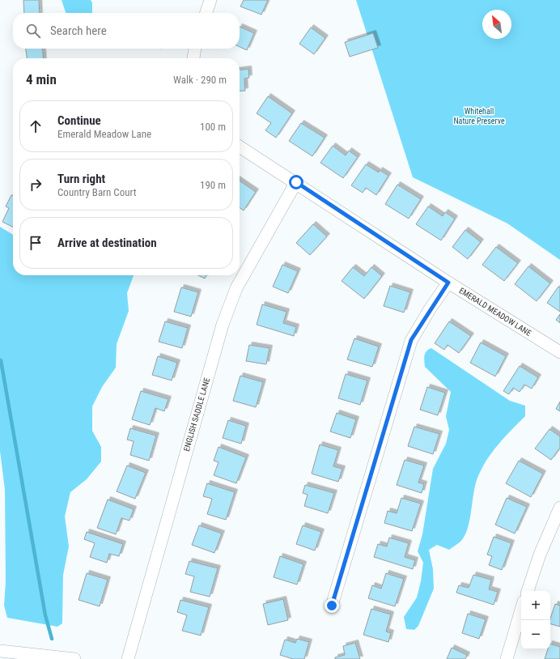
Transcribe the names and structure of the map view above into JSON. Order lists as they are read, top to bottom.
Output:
{
  "streets": {
    "street": ["EMERALD MEADOW LANE", "ENGLISH SADDLE LANE"]
  },
  "crossings": [
    ["EMERALD MEADOW LANE", "ENGLISH SADDLE LANE"]
  ],
  "parks": ["Whitehall Nature Preserve"],
  "north": "top left",
  "page": {
    "search": "Search here",
    "heading": ["4 min", "Walk · 290 m"],
    "list": [
      ["Continue", "Emerald Meadow Lane", "100 m"],
      ["Turn right", "Country Barn Court", "190 m"],
      "Arrive at destination"
    ],
    "map_buttons": ["+", "−"]
  }
}
